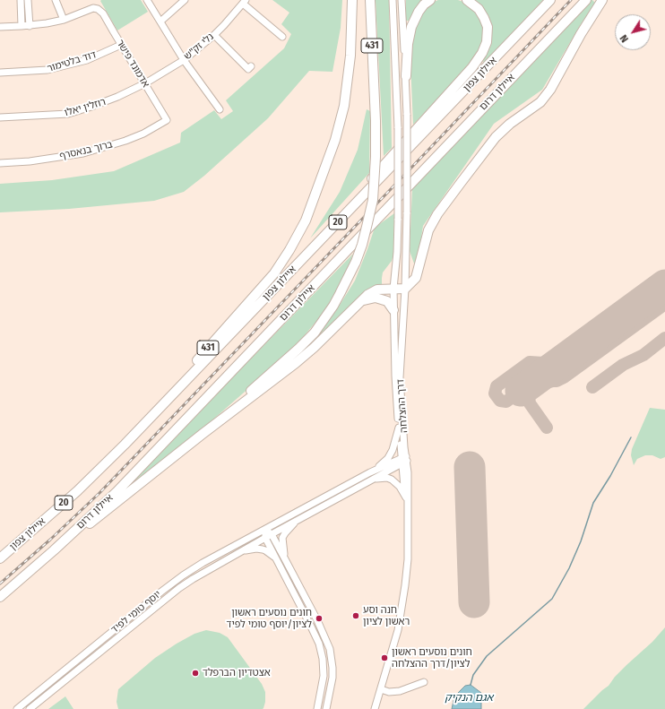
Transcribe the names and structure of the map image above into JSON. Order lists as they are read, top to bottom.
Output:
{
  "streets": {
    "highway": [
      "431",
      "איילון צפון",
      "איילון דרום",
      "20"
    ],
    "street": [
      "נלי זק\"ש",
      "דוד בלטימור",
      "אדמונד פישר",
      "רוזלין יאלו",
      "ברוך בנאסרף",
      "דרך ההצלחה",
      "יוסף טומי לפיד"
    ]
  },
  "crossings": [
    ["431", "איילון צפון"],
    ["נלי זק\"ש", "אדמונד פישר"],
    ["נלי זק\"ש", "רוזלין יאלו"],
    ["דוד בלטימור", "אדמונד פישר"],
    ["אדמונד פישר", "רוזלין יאלו"],
    ["אדמונד פישר", "ברוך בנאסרף"],
    ["דרך ההצלחה", "יוסף טומי לפיד"]
  ],
  "water": ["אגם הנקיק"],
  "places": [
    "חנה וסע ראשון לציון",
    "חונים נוסעים ראשון לציון/יוסף טומי לפיד",
    "חונים נוסעים ראשון לציון/דרך ההצלחה",
    "אצטדיון הברפלד"
  ],
  "north": "bottom left"
}
